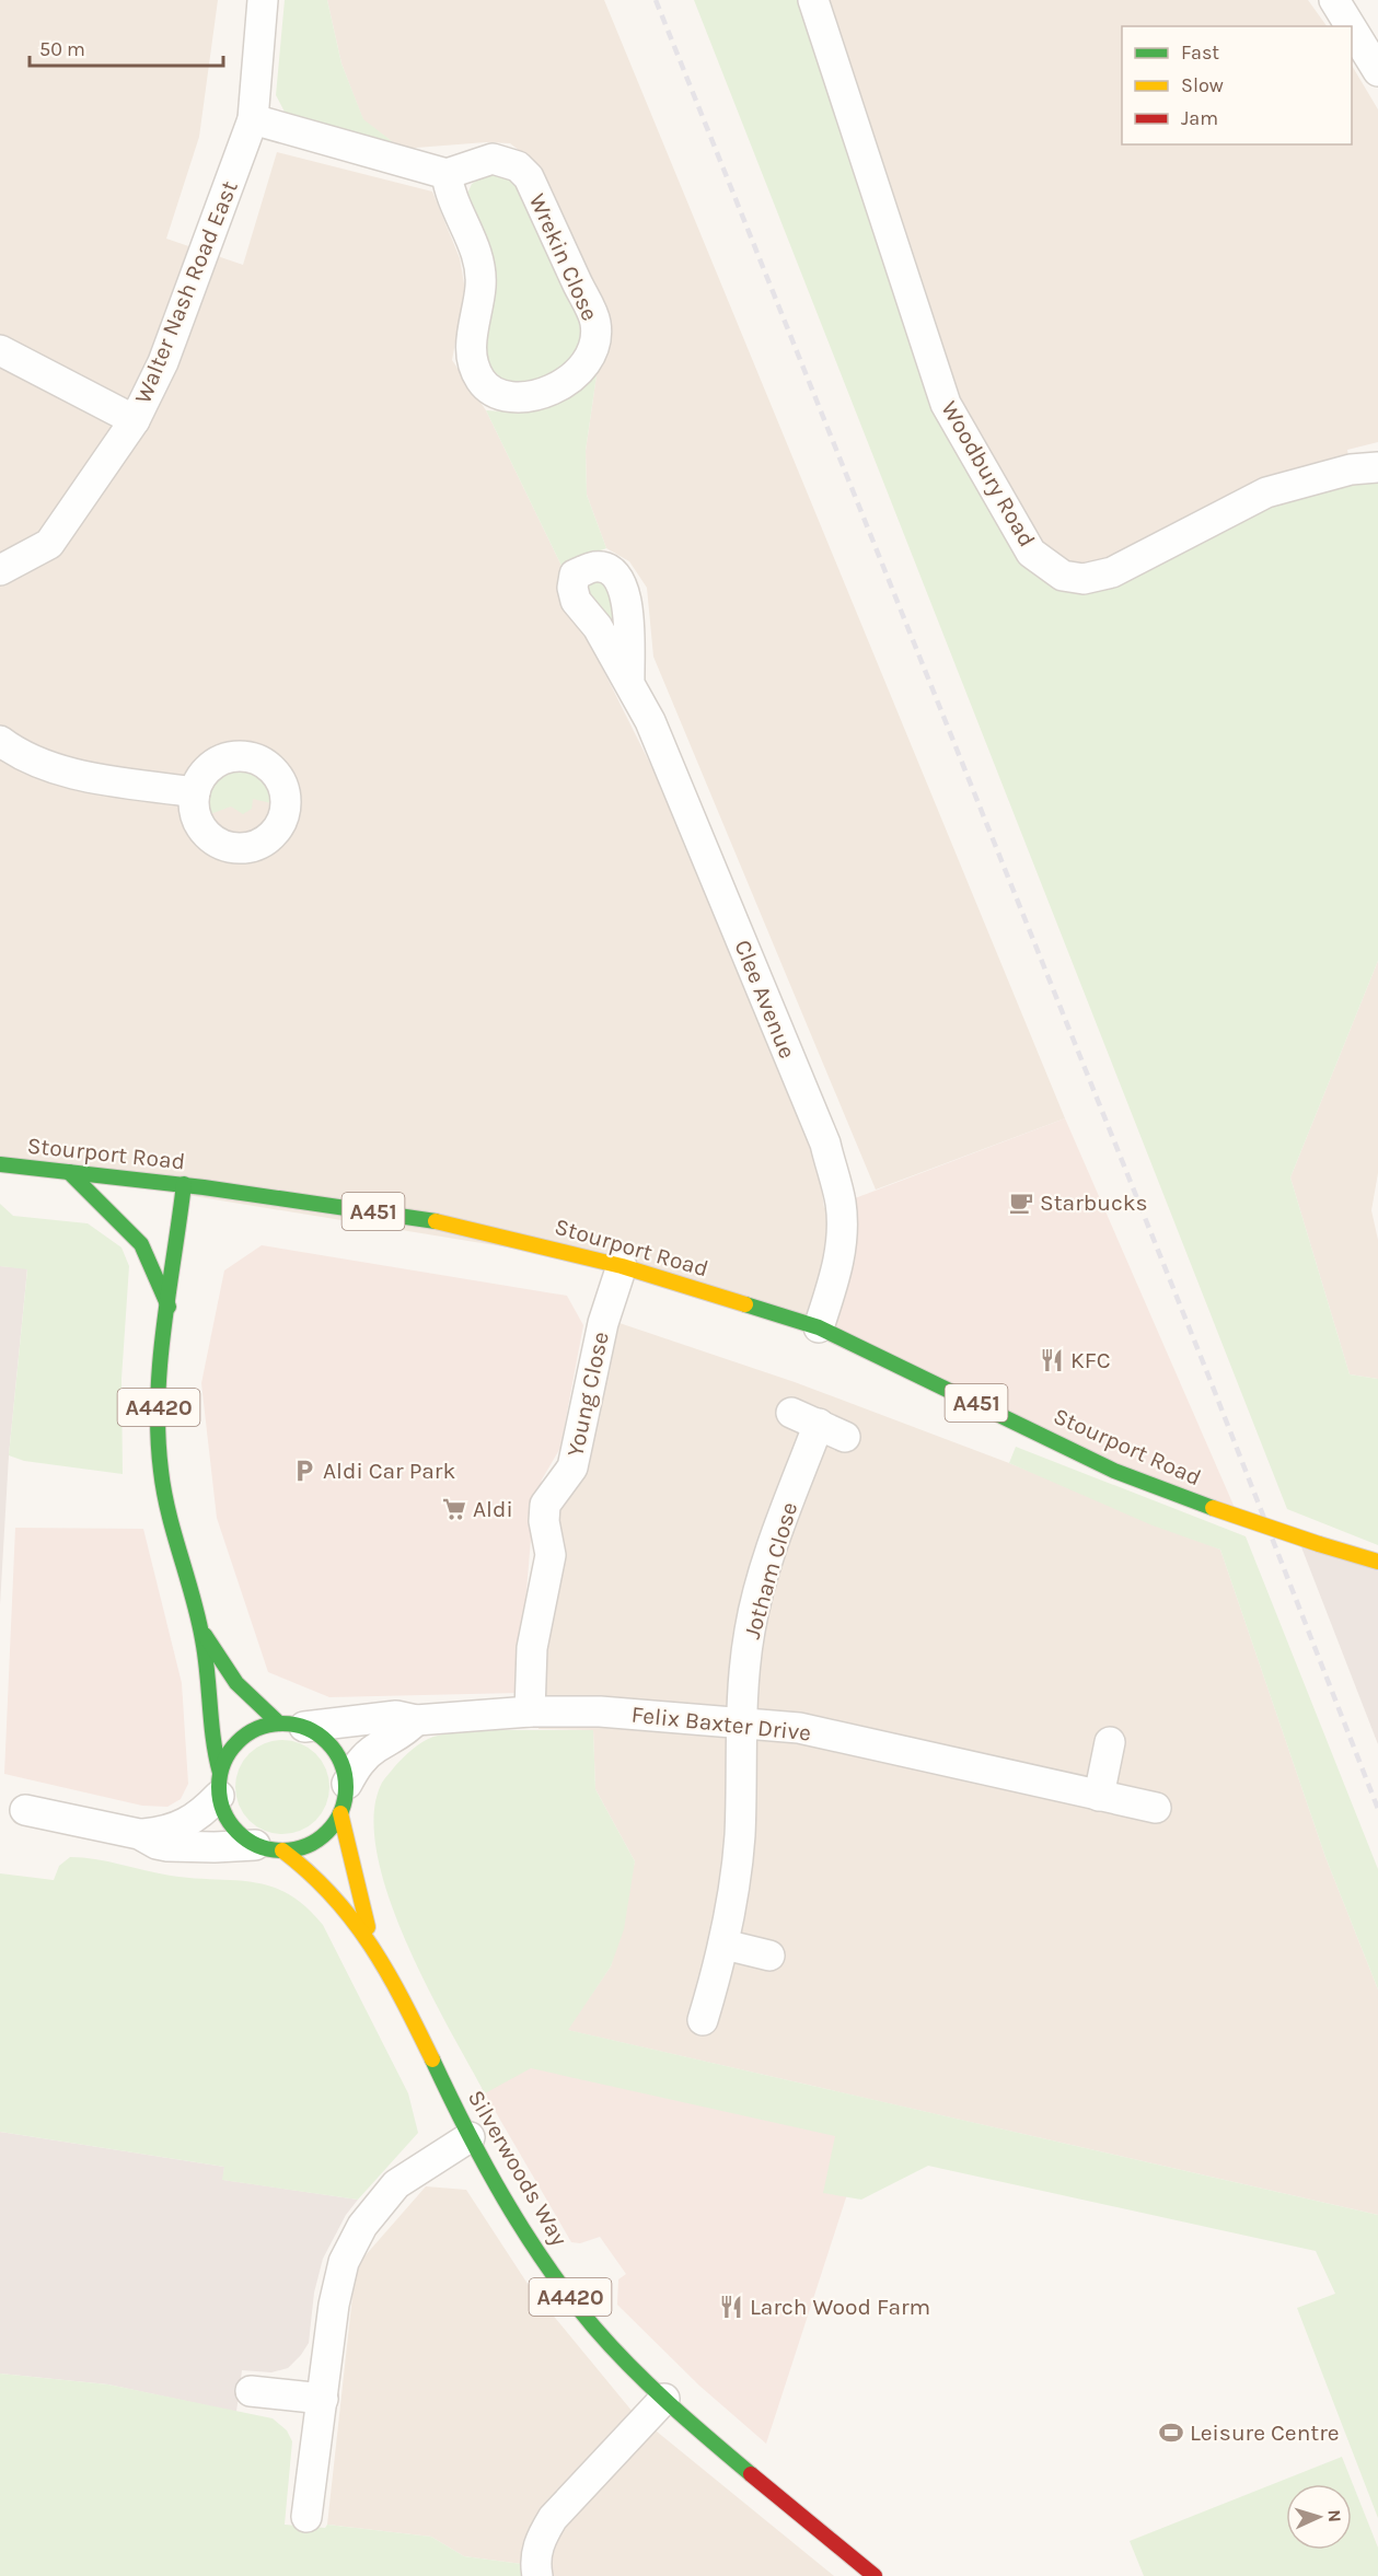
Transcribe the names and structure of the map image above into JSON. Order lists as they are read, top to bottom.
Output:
{
  "streets": {
    "main road": [
      "Stourport Road",
      "A451",
      "A4420",
      "Silverwoods Way"
    ],
    "street": [
      "Wrekin Close",
      "Walter Nash Road East",
      "Woodbury Road",
      "Clee Avenue",
      "Young Close",
      "Jotham Close",
      "Felix Baxter Drive"
    ]
  },
  "crossings": [
    ["Clee Avenue", "Stourport Road"],
    ["Stourport Road", "Young Close"],
    ["Stourport Road", "A4420"],
    ["Young Close", "Felix Baxter Drive"],
    ["A4420", "Felix Baxter Drive"],
    ["A4420", "Silverwoods Way"],
    ["Jotham Close", "Felix Baxter Drive"],
    ["Felix Baxter Drive", "Silverwoods Way"]
  ],
  "places": {
    "cafe": ["Starbucks"],
    "restaurant": ["KFC", "Larch Wood Farm"],
    "parking": ["Aldi Car Park"],
    "supermarket": ["Aldi"],
    "sports": ["Leisure Centre"]
  },
  "legend": ["Fast", "Slow", "Jam"],
  "scale_bar": "50 m",
  "north": "right"
}
